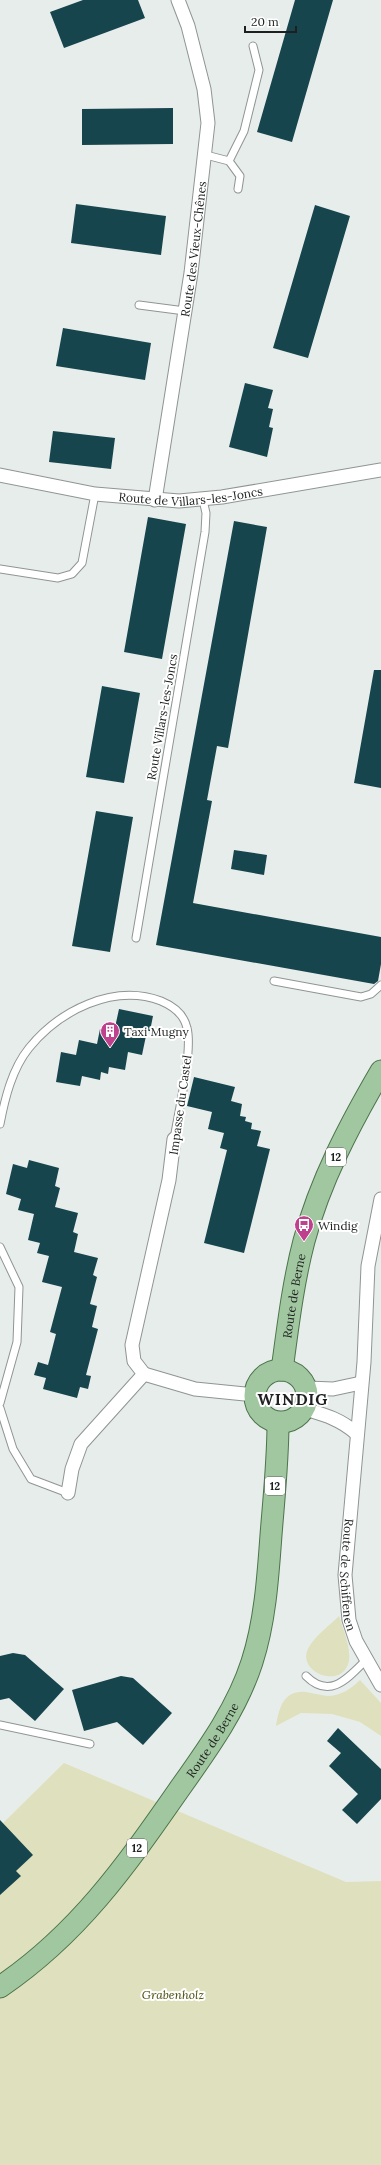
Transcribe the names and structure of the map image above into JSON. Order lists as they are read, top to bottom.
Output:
{
  "streets": {
    "main road": ["12", "Route de Berne"],
    "street": [
      "Route des Vieux-Chênes",
      "Route de Villars-les-Joncs",
      "Impasse du Castel",
      "Route de Schiffenen"
    ],
    "lane": ["Route Villars-les-Joncs"]
  },
  "crossings": [
    ["Route des Vieux-Chênes", "Route de Villars-les-Joncs"],
    ["Route de Villars-les-Joncs", "Route Villars-les-Joncs"]
  ],
  "districts": ["WINDIG"],
  "parks": ["Grabenholz"],
  "places": {
    "building": ["Taxi Mugny"],
    "bus stop": ["Windig"]
  },
  "scale_bar": "20 m"
}
